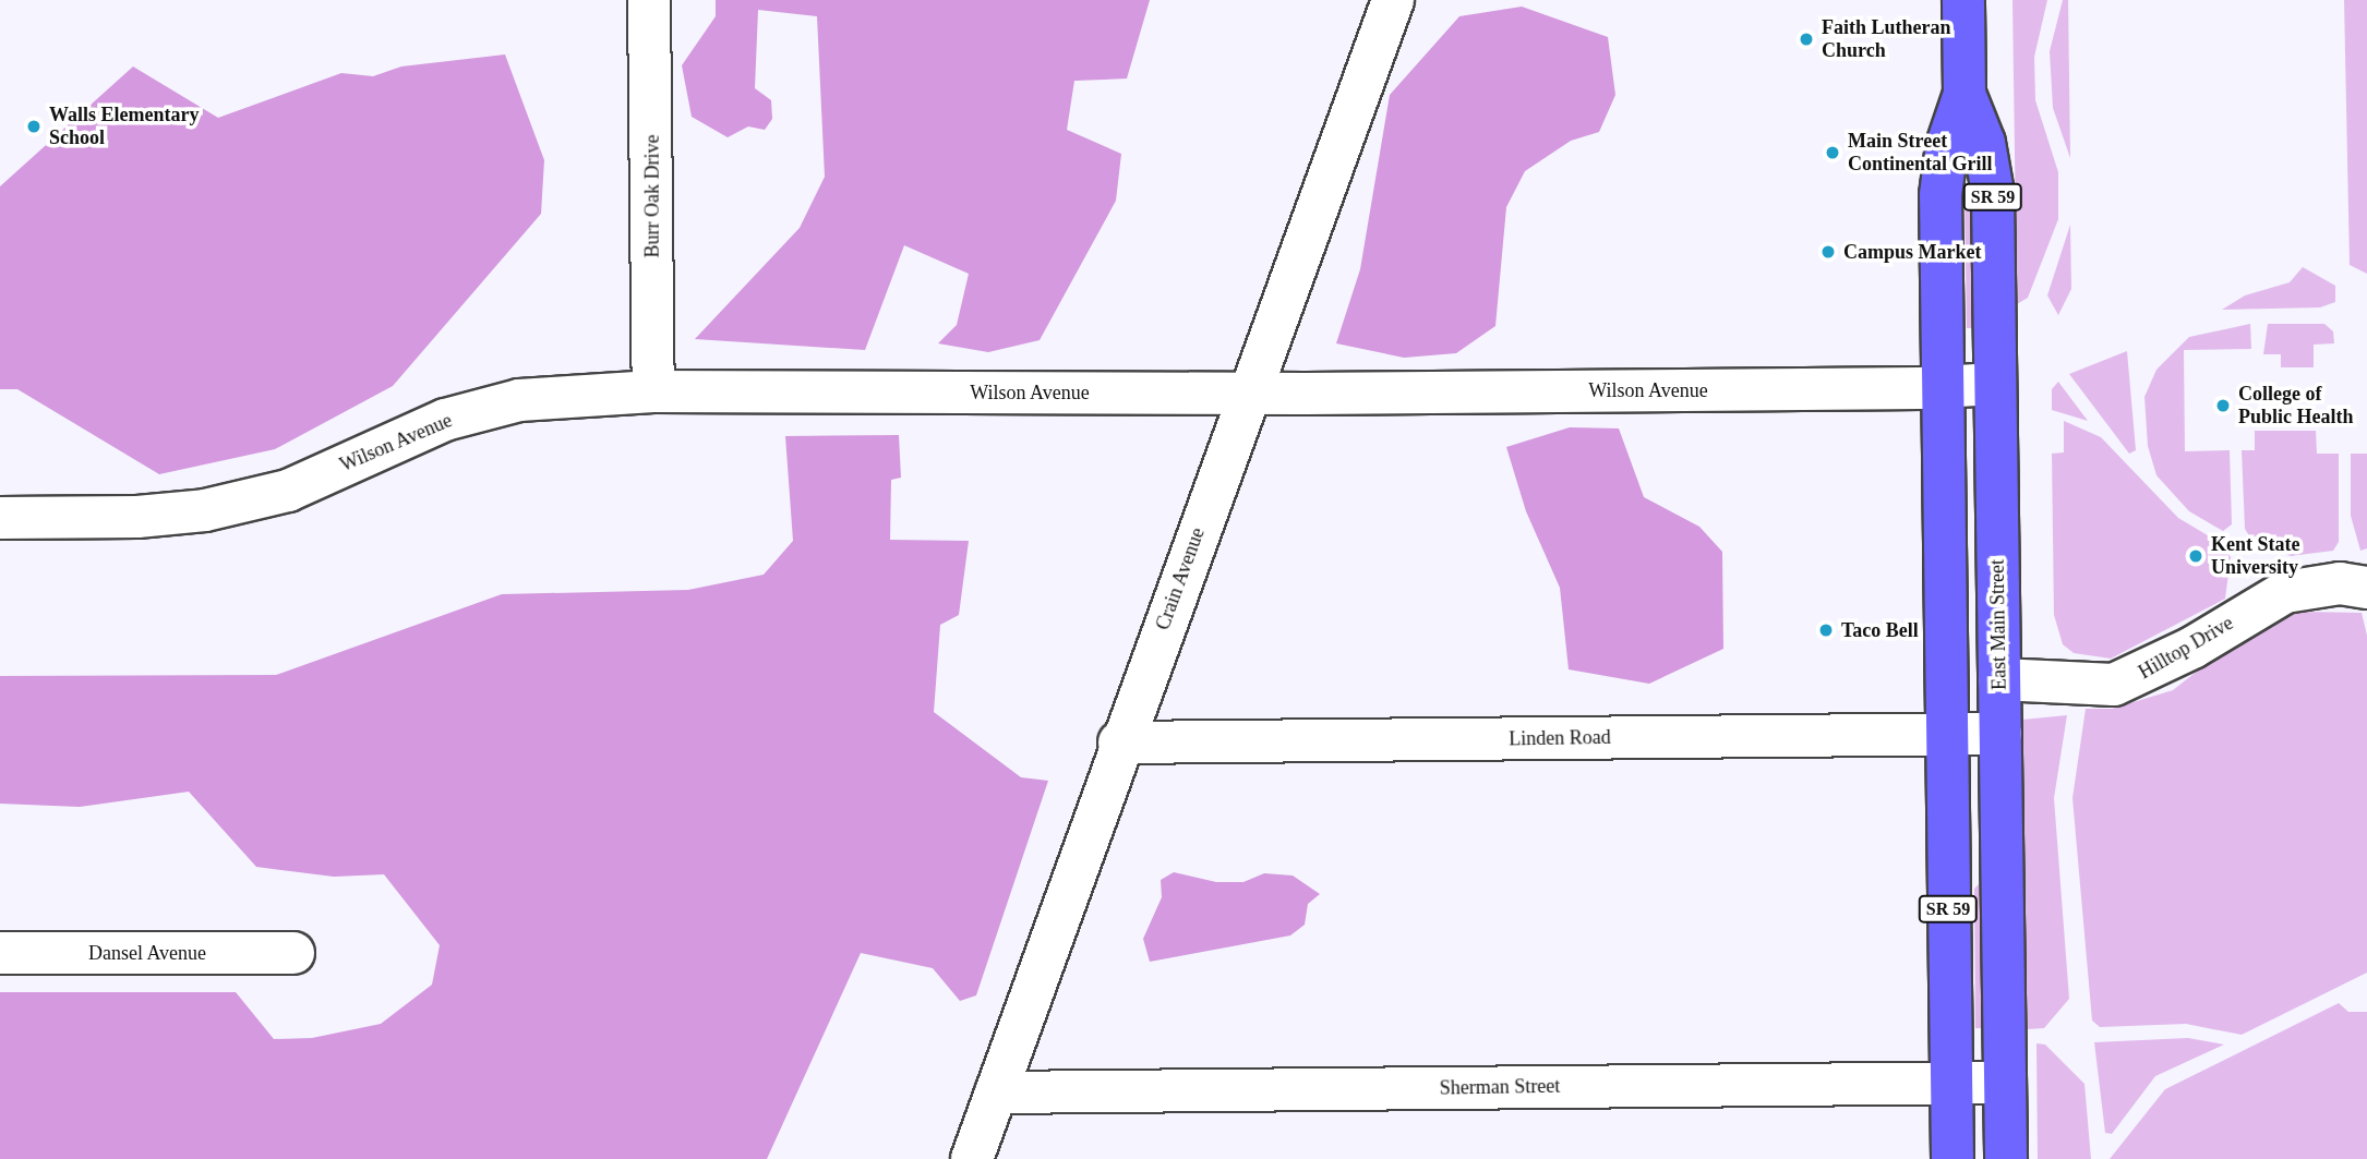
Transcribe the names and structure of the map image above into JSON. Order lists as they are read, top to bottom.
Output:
{
  "streets": {
    "main road": ["SR 59", "East Main Street"],
    "street": [
      "Burr Oak Drive",
      "Wilson Avenue",
      "Crain Avenue",
      "Hilltop Drive",
      "Linden Road",
      "Dansel Avenue",
      "Sherman Street"
    ]
  },
  "crossings": [
    ["Burr Oak Drive", "Wilson Avenue"],
    ["Wilson Avenue", "Crain Avenue"],
    ["Wilson Avenue", "East Main Street"],
    ["Crain Avenue", "Linden Road"],
    ["Crain Avenue", "Sherman Street"],
    ["East Main Street", "Hilltop Drive"],
    ["East Main Street", "Linden Road"],
    ["East Main Street", "Sherman Street"]
  ],
  "places": [
    "Faith Lutheran Church",
    "Walls Elementary School",
    "Main Street Continental Grill",
    "Campus Market",
    "College of Public Health",
    "Kent State University",
    "Taco Bell"
  ]
}
